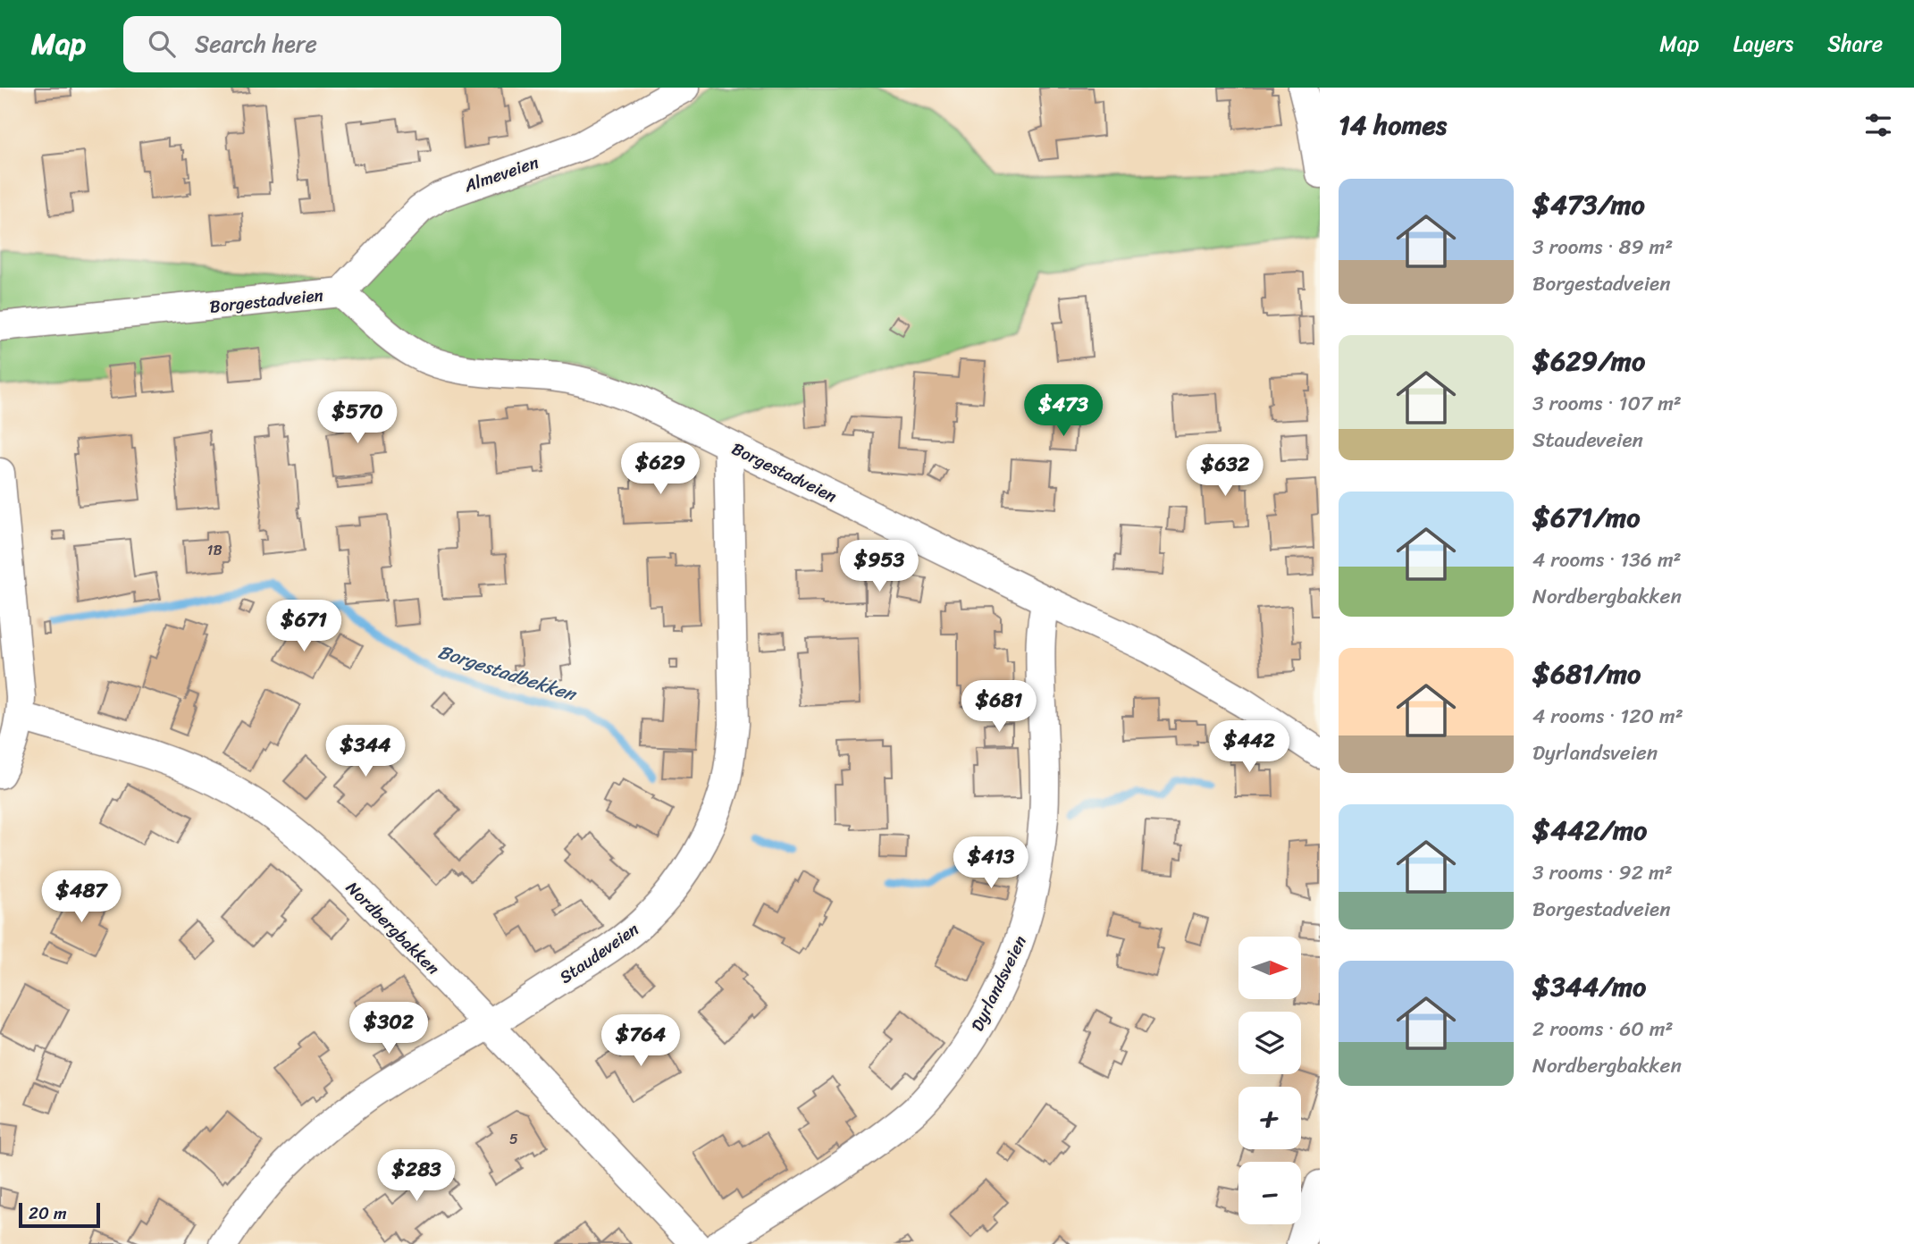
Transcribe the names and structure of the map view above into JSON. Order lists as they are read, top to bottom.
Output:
{
  "streets": {
    "street": [
      "Almeveien",
      "Borgestadveien",
      "Nordbergbakken",
      "Staudeveien",
      "Dyrlandsveien"
    ]
  },
  "crossings": [
    ["Almeveien", "Borgestadveien"],
    ["Borgestadveien", "Staudeveien"],
    ["Borgestadveien", "Dyrlandsveien"],
    ["Nordbergbakken", "Staudeveien"]
  ],
  "water": ["Borgestadbekken"],
  "house_numbers": ["1B", "5"],
  "scale_bar": "20 m",
  "north": "right",
  "page": {
    "header": "Map",
    "search": "Search here",
    "nav": ["Map", "Layers", "Share"],
    "heading": "14 homes",
    "list": [
      {
        "name": "$473/mo",
        "note": "3 rooms · 89 m² · Borgestadveien"
      },
      {
        "name": "$629/mo",
        "note": "3 rooms · 107 m² · Staudeveien"
      },
      {
        "name": "$671/mo",
        "note": "4 rooms · 136 m² · Nordbergbakken"
      },
      {
        "name": "$681/mo",
        "note": "4 rooms · 120 m² · Dyrlandsveien"
      },
      {
        "name": "$442/mo",
        "note": "3 rooms · 92 m² · Borgestadveien"
      },
      {
        "name": "$344/mo",
        "note": "2 rooms · 60 m² · Nordbergbakken"
      }
    ],
    "price": [
      "$473",
      "$570",
      "$629",
      "$632",
      "$953",
      "$671",
      "$681",
      "$442",
      "$344",
      "$413",
      "$487",
      "$302",
      "$764",
      "$283"
    ],
    "map_buttons": ["+", "−"],
    "scale": "20 m"
  }
}
